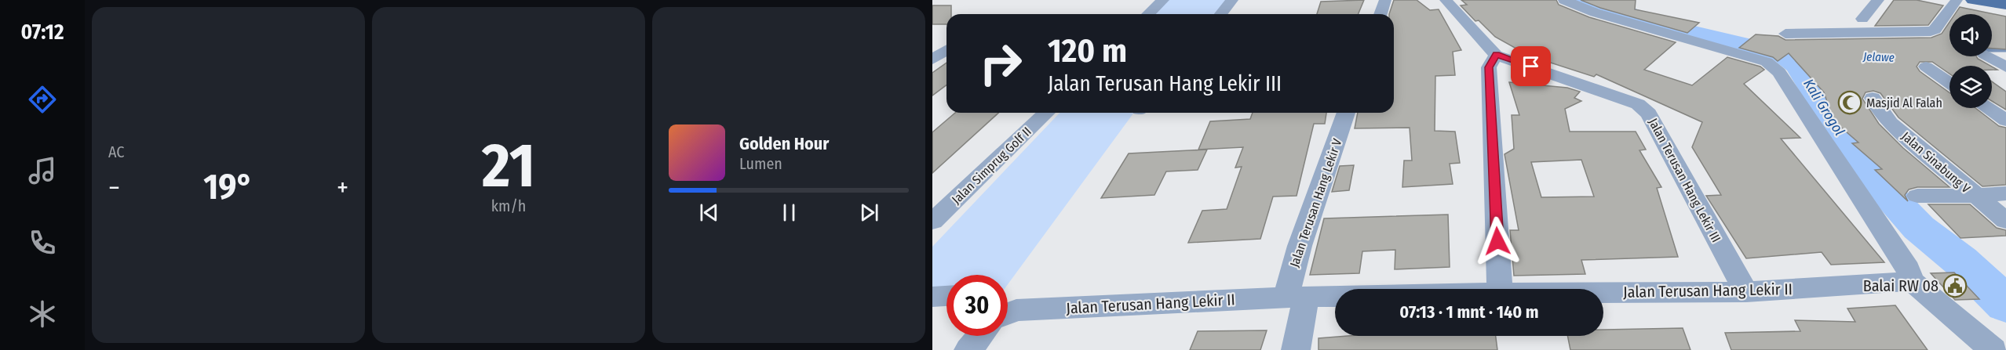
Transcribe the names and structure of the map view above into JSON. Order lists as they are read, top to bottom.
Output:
{
  "streets": {
    "street": [
      "Jalan Sinabung V",
      "Jalan Simprug Golf II",
      "Jalan Terusan Hang Lekir III",
      "Jalan Terusan Hang Lekir V",
      "Jalan Terusan Hang Lekir II"
    ]
  },
  "crossings": [
    ["Jalan Terusan Hang Lekir III", "Jalan Terusan Hang Lekir II"],
    ["Jalan Terusan Hang Lekir V", "Jalan Terusan Hang Lekir II"]
  ],
  "water": ["Jelawe", "Kali Grogol"],
  "places": {
    "mosque": ["Masjid Al Falah"],
    "public building": ["Balai RW 08"]
  },
  "page": {
    "tabs": "07:12",
    "tile": [
      "AC",
      ["21", "km/h"]
    ],
    "turn": ["120 m", "Jalan Terusan Hang Lekir III"],
    "song": ["Golden Hour", "Lumen"],
    "heat": ["−", "19°", "+"],
    "limit": "30",
    "trip": "07:13 · 1 mnt · 140 m"
  }
}
